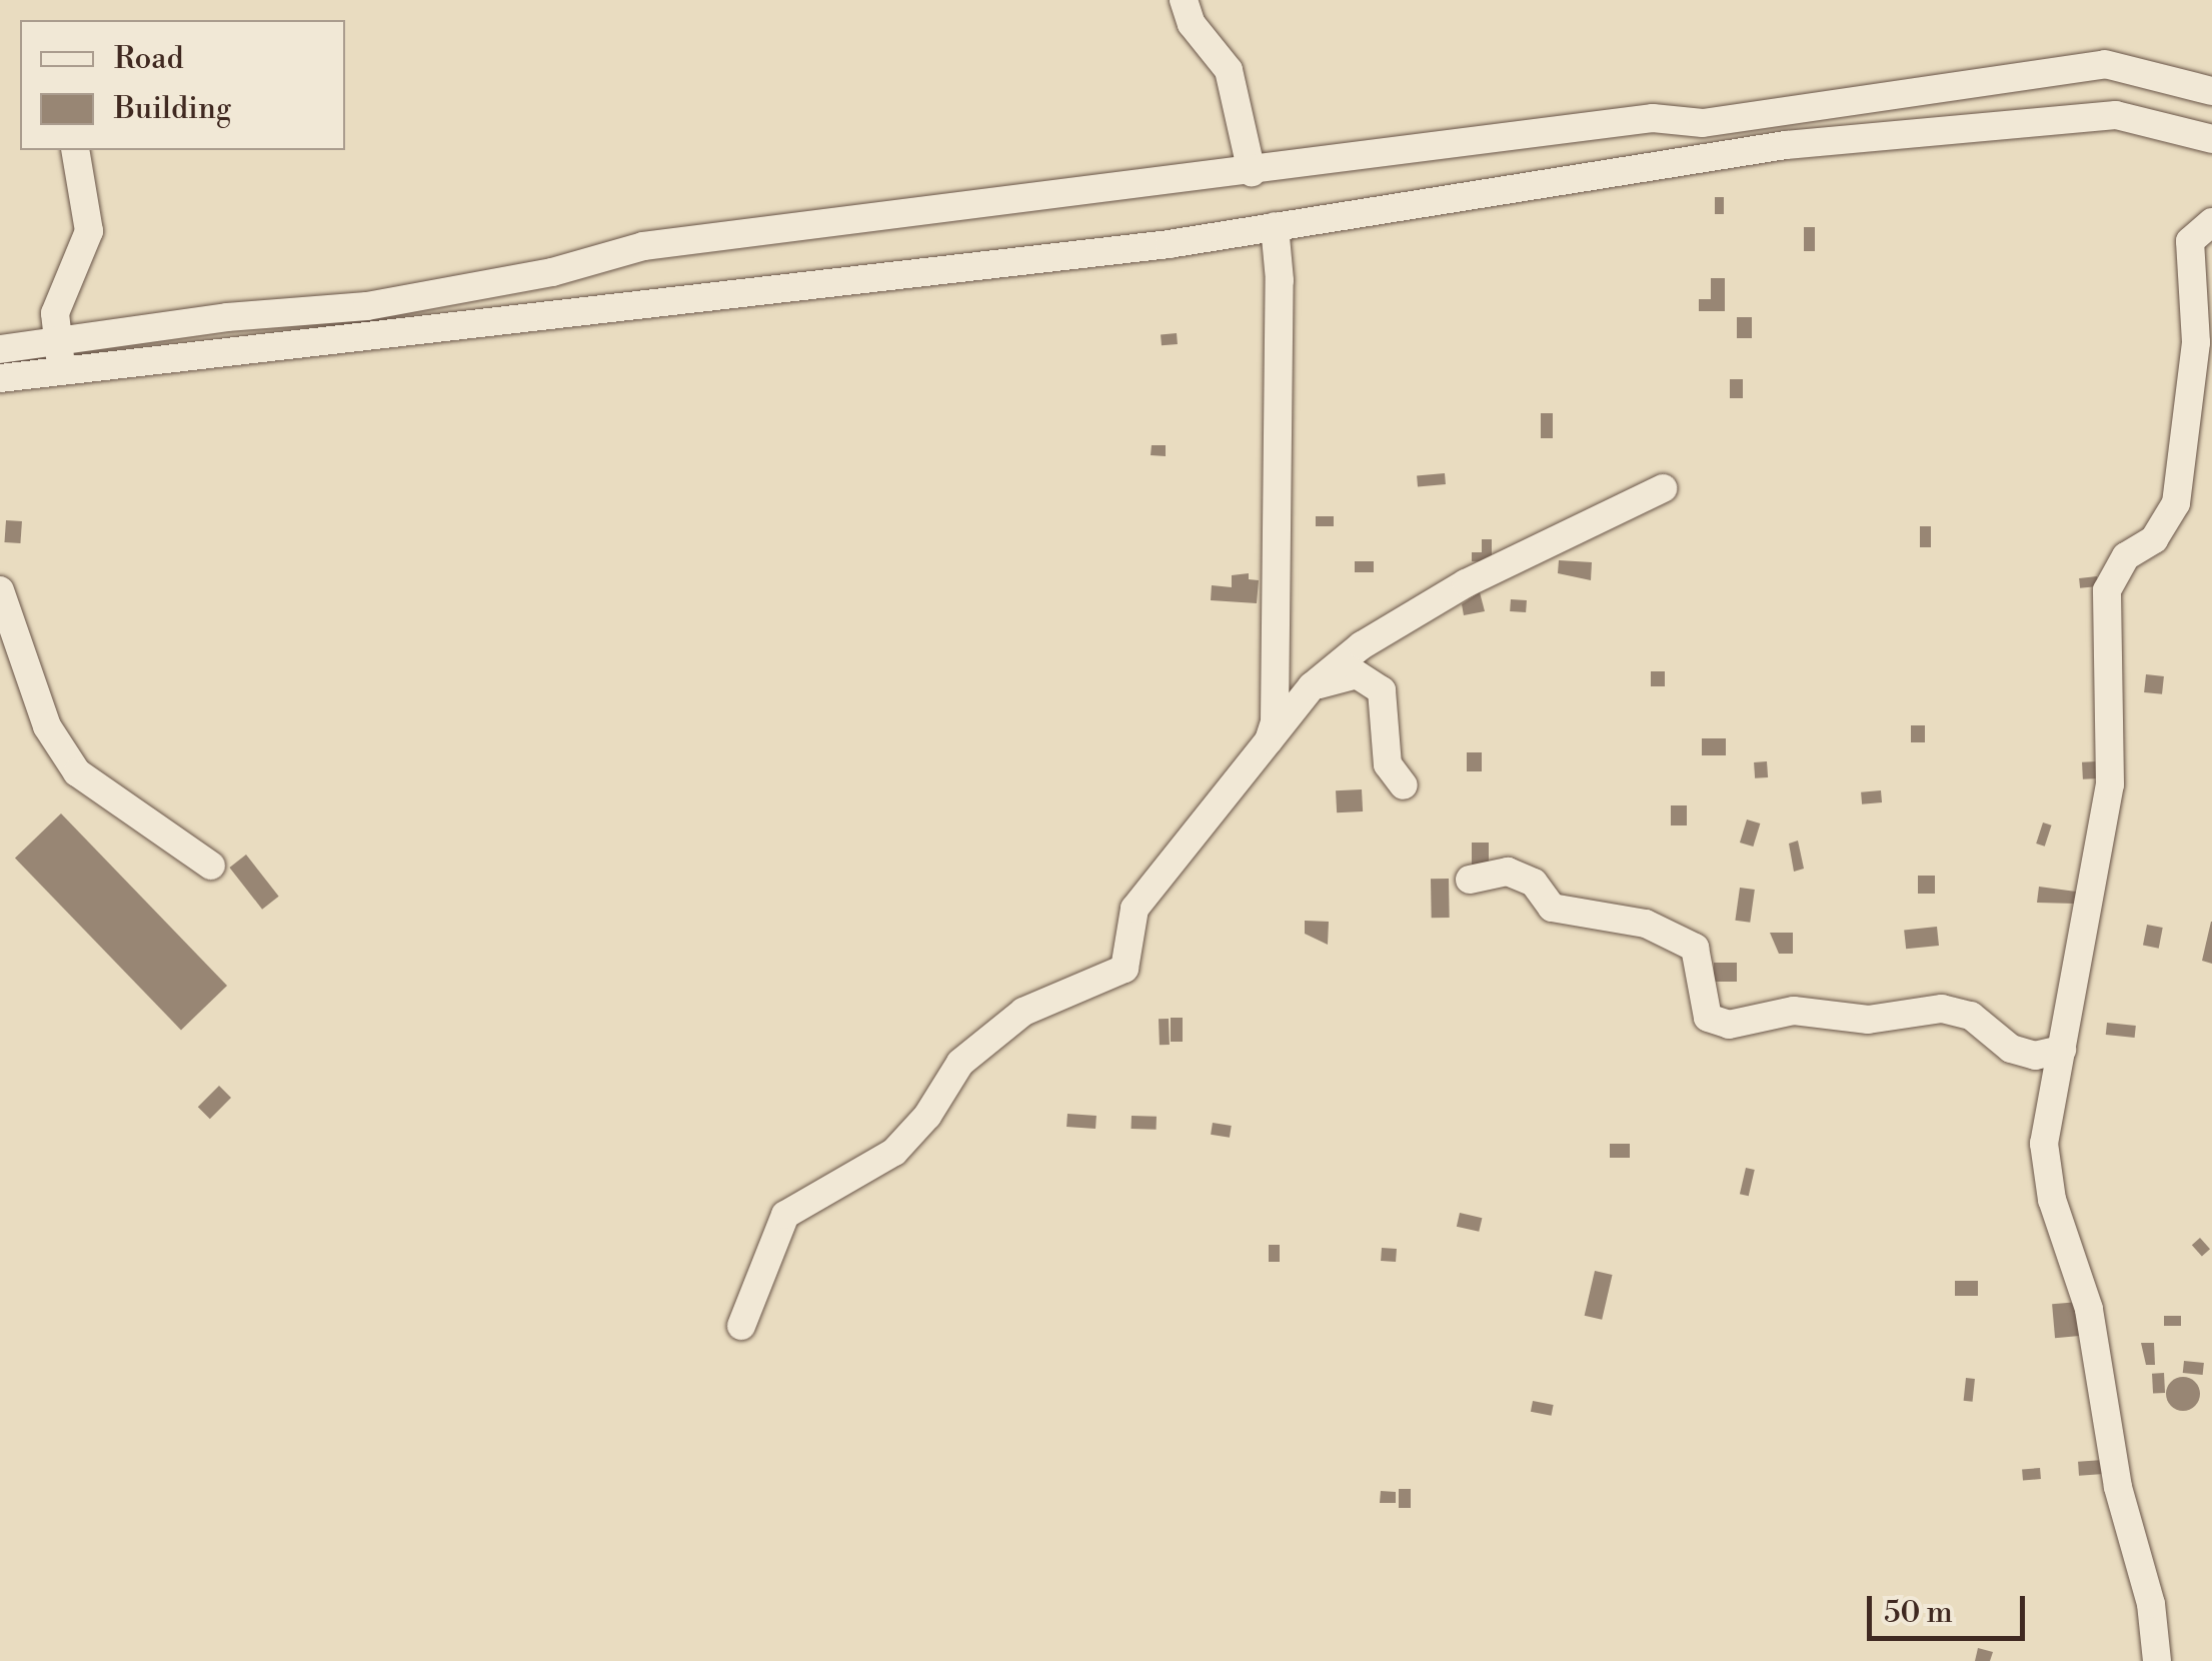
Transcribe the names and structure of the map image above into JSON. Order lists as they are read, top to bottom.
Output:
{
  "legend": ["Road", "Building"],
  "scale_bar": "50 m"
}
